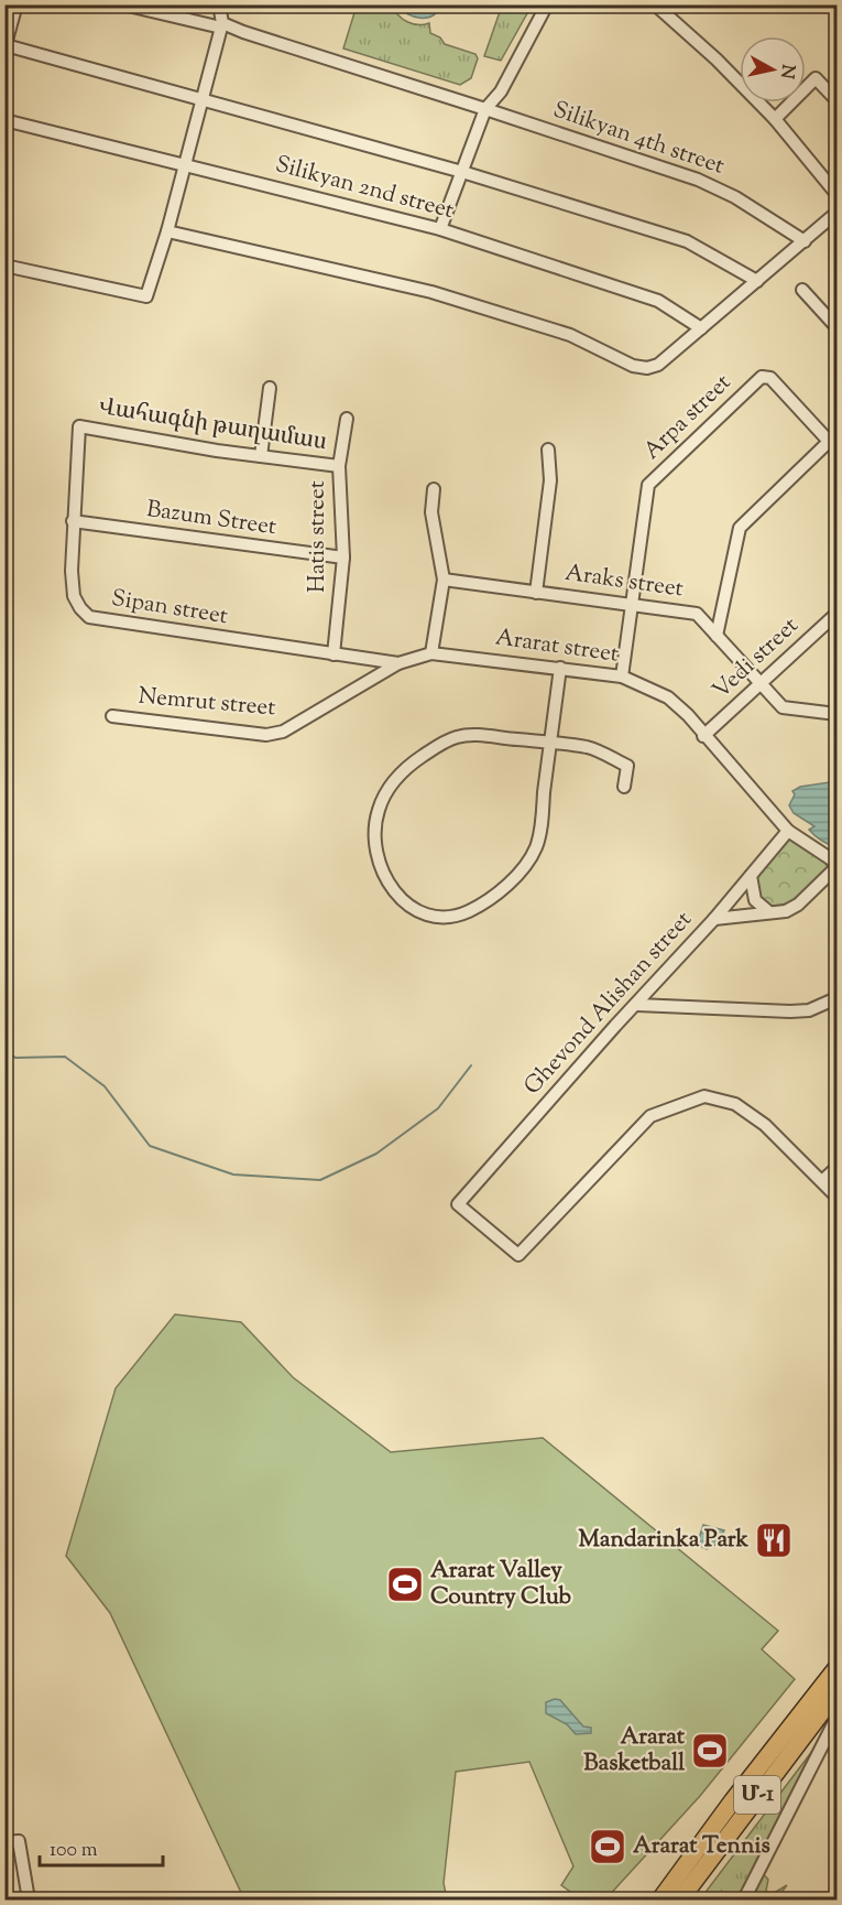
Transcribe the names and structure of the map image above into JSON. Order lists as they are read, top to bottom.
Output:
{
  "streets": {
    "highway": ["Մ-1"],
    "street": [
      "Silikyan 4th street",
      "Silikyan 2nd street",
      "Arpa street",
      "Վահագնի թաղամաս",
      "Bazum Street",
      "Hatis street",
      "Araks street",
      "Sipan street",
      "Ararat street",
      "Vedi street",
      "Nemrut street",
      "Ghevond Alishan street"
    ]
  },
  "crossings": [
    ["Arpa street", "Araks street"],
    ["Arpa street", "Ararat street"],
    ["Վահագնի թաղամաս", "Hatis street"],
    ["Վահագնի թաղամաս", "Sipan street"],
    ["Bazum Street", "Hatis street"],
    ["Bazum Street", "Sipan street"],
    ["Hatis street", "Sipan street"],
    ["Araks street", "Vedi street"],
    ["Sipan street", "Ararat street"],
    ["Sipan street", "Nemrut street"],
    ["Ararat street", "Vedi street"],
    ["Ararat street", "Nemrut street"],
    ["Ararat street", "Ghevond Alishan street"]
  ],
  "places": {
    "restaurant": ["Mandarinka Park"],
    "sports": ["Ararat Valley Country Club", "Ararat Basketball", "Ararat Tennis"]
  },
  "scale_bar": "100 m",
  "north": "right"
}
